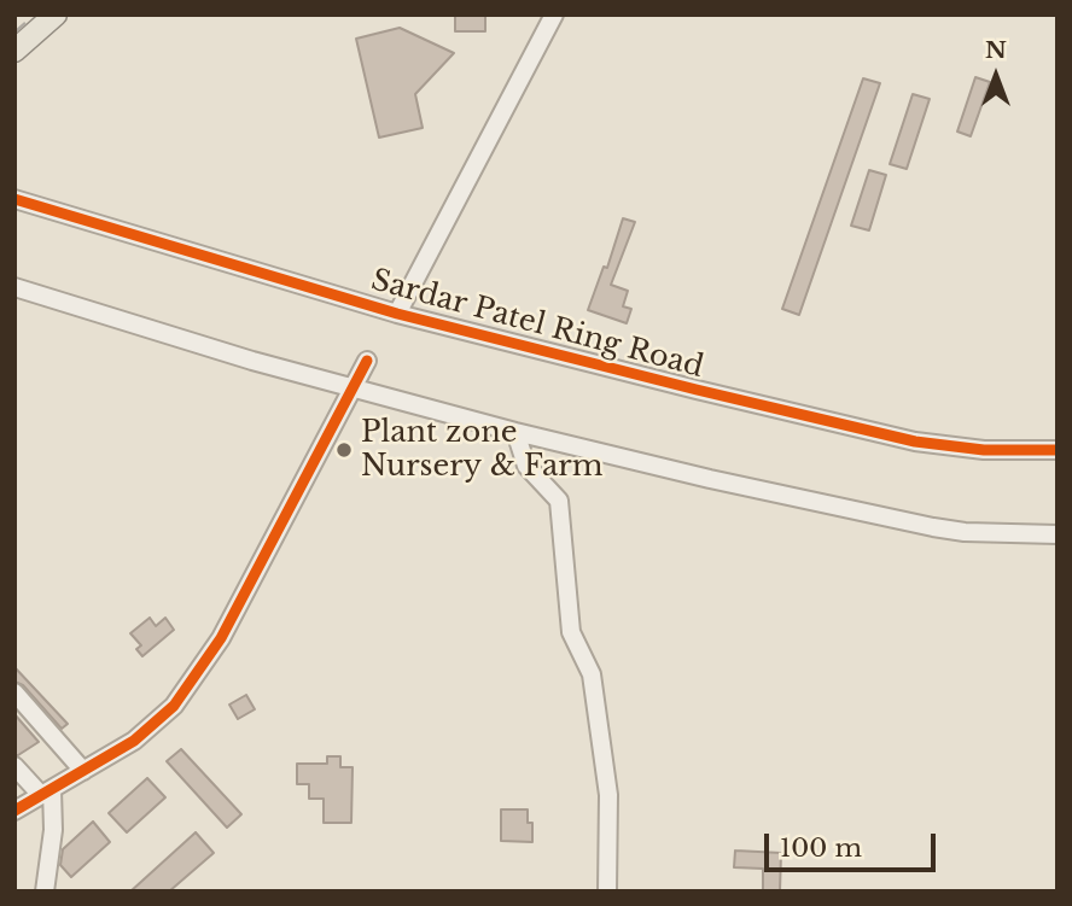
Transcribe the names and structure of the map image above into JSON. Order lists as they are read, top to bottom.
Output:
{
  "streets": {
    "street": ["Sardar Patel Ring Road"]
  },
  "places": ["Plant zone Nursery & Farm"],
  "scale_bar": "100 m",
  "north": "top"
}
